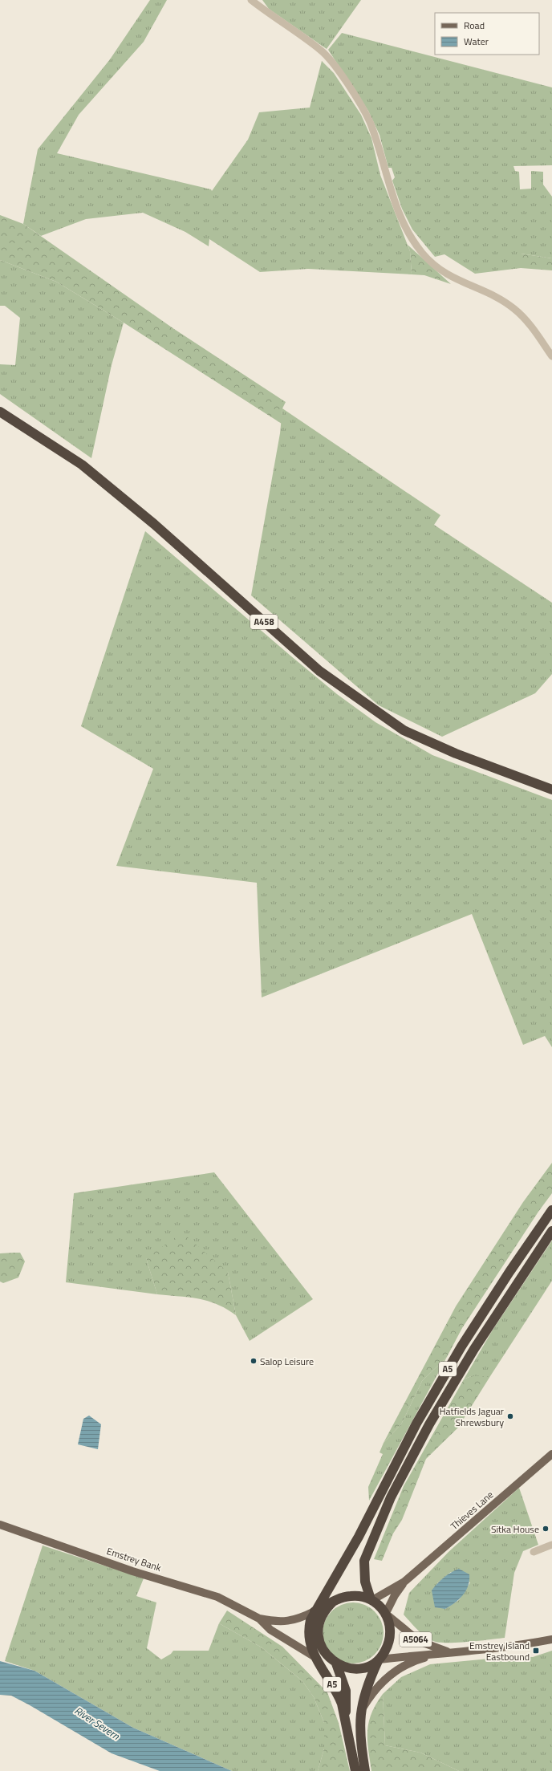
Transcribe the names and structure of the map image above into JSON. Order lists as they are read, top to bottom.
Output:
{
  "streets": {
    "highway": ["A458", "A5"],
    "main road": ["Thieves Lane", "Emstrey Bank", "A5064"]
  },
  "crossings": [
    ["A5", "Emstrey Bank"],
    ["A5", "A5064"]
  ],
  "water": ["River Severn"],
  "places": {
    "other": ["Salop Leisure", "Hatfields Jaguar Shrewsbury", "Sitka House"],
    "transit": ["Emstrey Island Eastbound"]
  },
  "legend": ["Road", "Water"]
}
